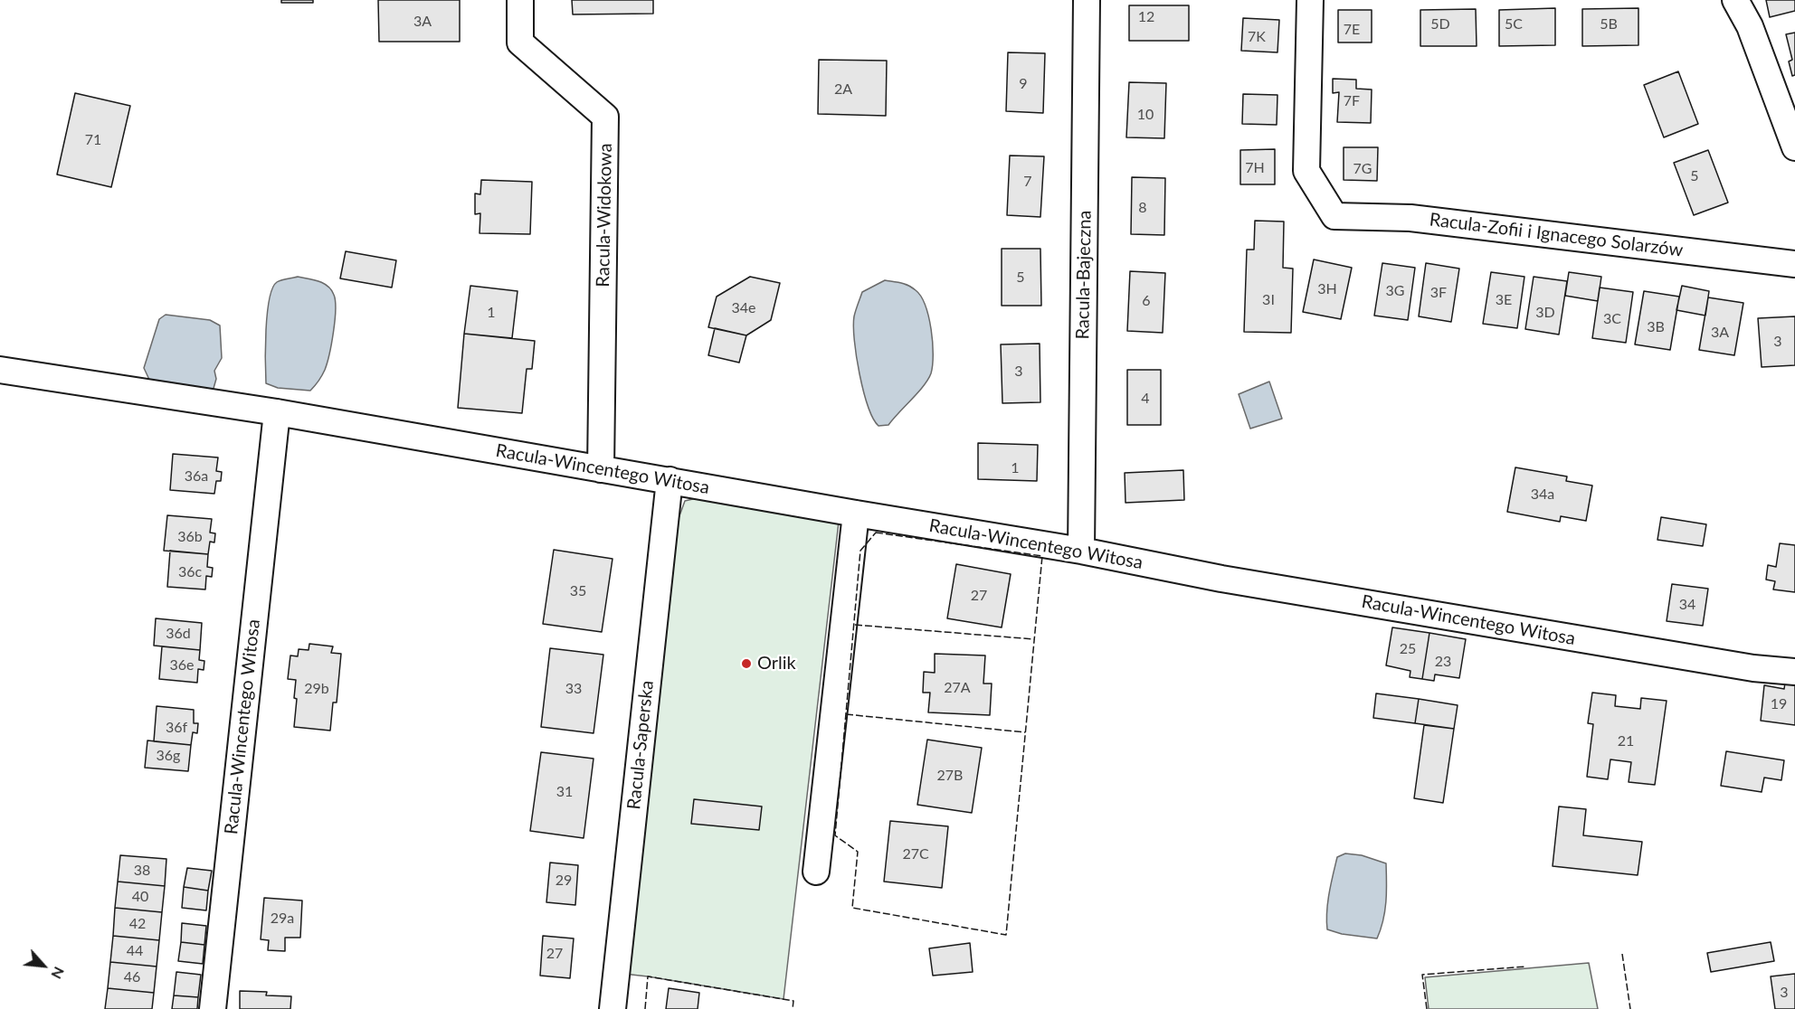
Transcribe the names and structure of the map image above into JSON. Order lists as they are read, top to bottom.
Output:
{
  "streets": {
    "street": [
      "Racula-Widokowa",
      "Racula-Zofii i Ignacego Solarzów",
      "Racula-Bajeczna",
      "Racula-Wincentego Witosa",
      "Racula-Saperska"
    ]
  },
  "crossings": [
    ["Racula-Widokowa", "Racula-Wincentego Witosa"],
    ["Racula-Bajeczna", "Racula-Wincentego Witosa"],
    ["Racula-Wincentego Witosa", "Racula-Saperska"]
  ],
  "places": ["Orlik"],
  "house_numbers": [
    "12",
    "3A",
    "5D",
    "5C",
    "5B",
    "7E",
    "7K",
    "9",
    "2A",
    "7F",
    "10",
    "71",
    "7H",
    "7G",
    "5",
    "7",
    "8",
    "5",
    "3H",
    "3G",
    "3F",
    "3I",
    "3E",
    "6",
    "34e",
    "1",
    "3D",
    "3C",
    "3B",
    "3A",
    "3",
    "3",
    "4",
    "1",
    "36a",
    "34a",
    "36b",
    "36c",
    "35",
    "27",
    "34",
    "36d",
    "25",
    "23",
    "36e",
    "27A",
    "29b",
    "33",
    "19",
    "36f",
    "21",
    "36g",
    "27B",
    "31",
    "27C",
    "38",
    "29",
    "40",
    "29a",
    "42",
    "44",
    "27",
    "46",
    "3"
  ],
  "north": "bottom right"
}
